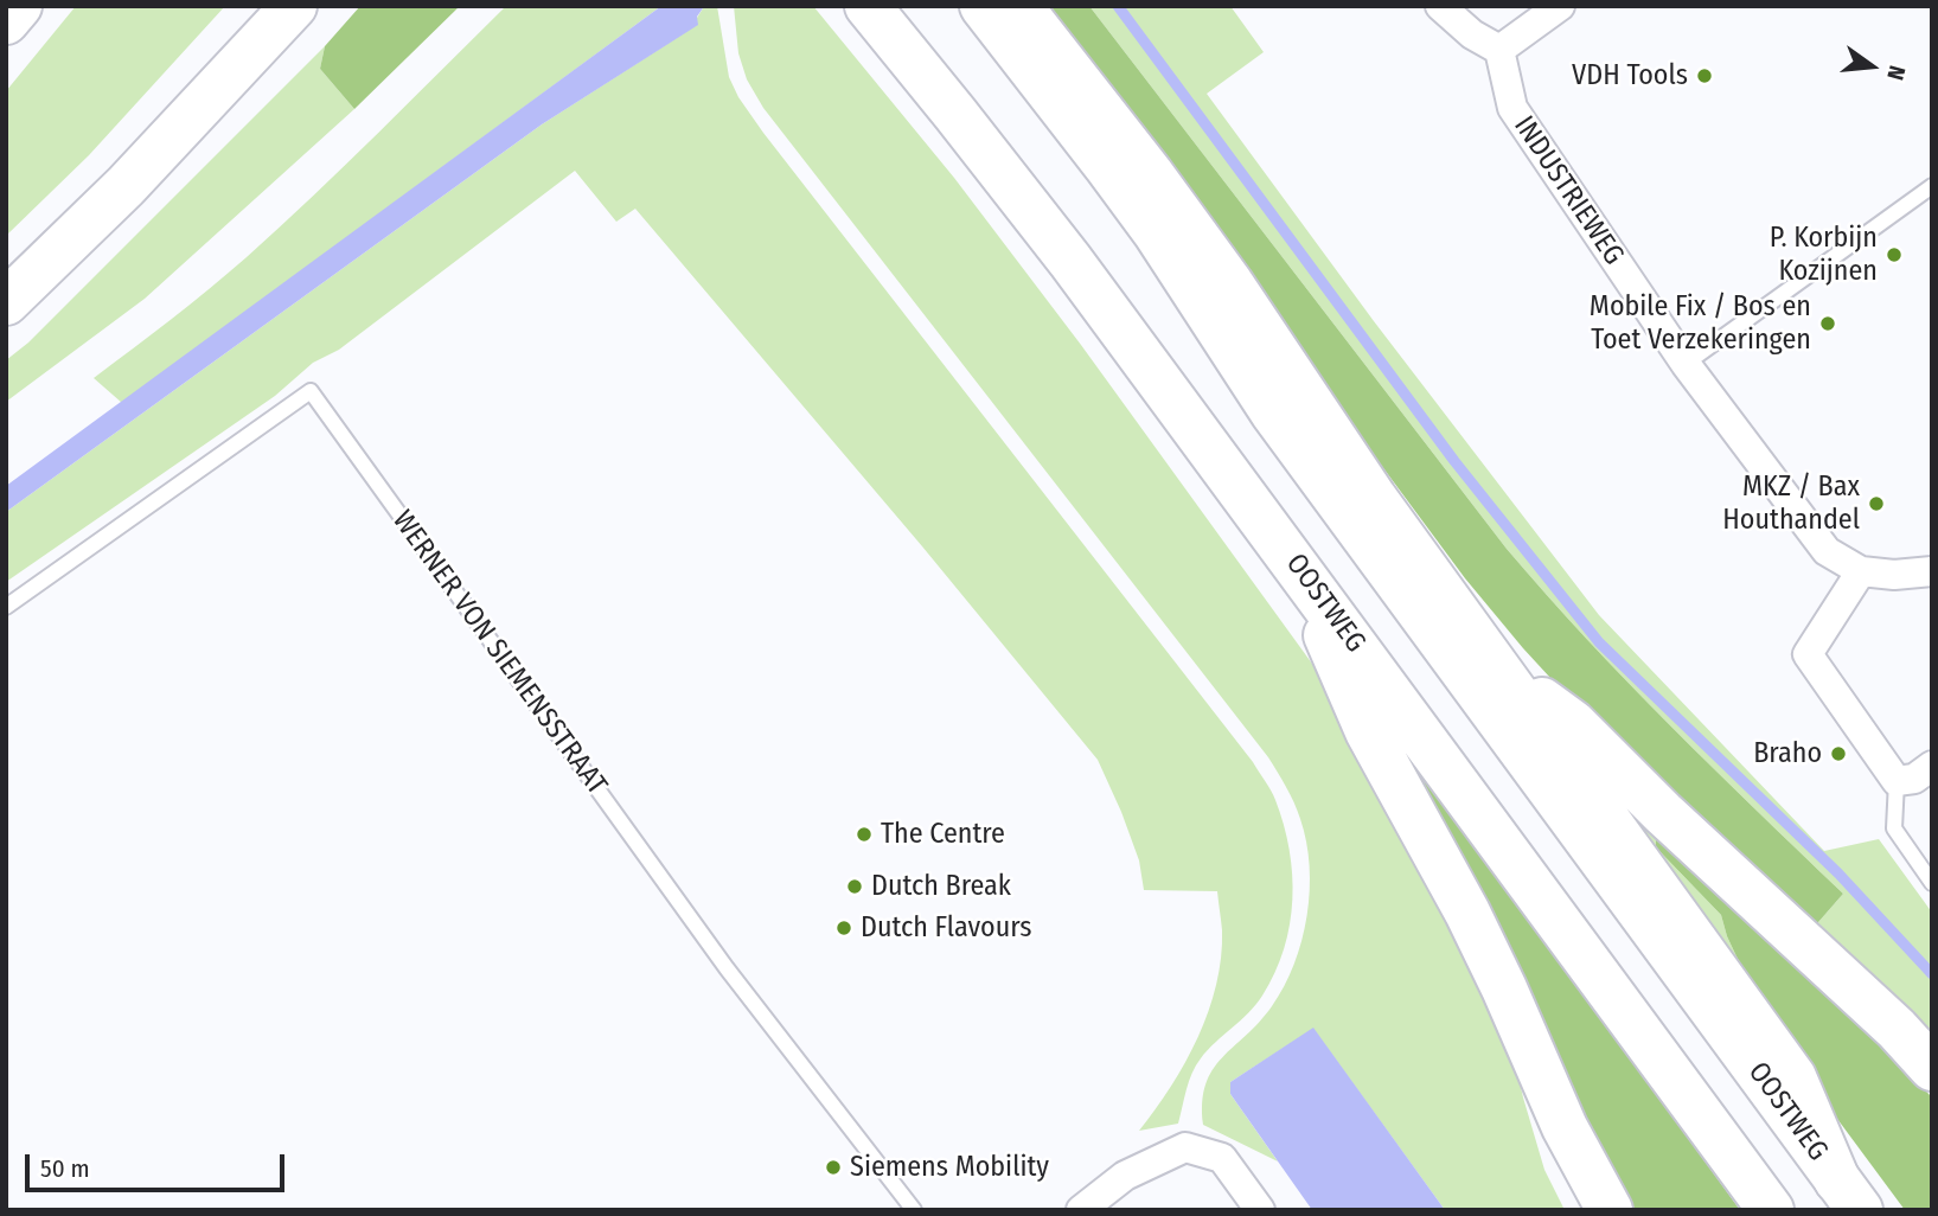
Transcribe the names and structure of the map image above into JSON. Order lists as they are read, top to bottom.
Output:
{
  "streets": {
    "main road": ["OOSTWEG"],
    "street": ["INDUSTRIEWEG"],
    "lane": ["WERNER VON SIEMENSSTRAAT"]
  },
  "places": [
    "VDH Tools",
    "P. Korbijn Kozijnen",
    "Mobile Fix / Bos en Toet Verzekeringen",
    "MKZ / Bax Houthandel",
    "Braho",
    "The Centre",
    "Dutch Break",
    "Dutch Flavours",
    "Siemens Mobility"
  ],
  "scale_bar": "50 m",
  "north": "right"
}
